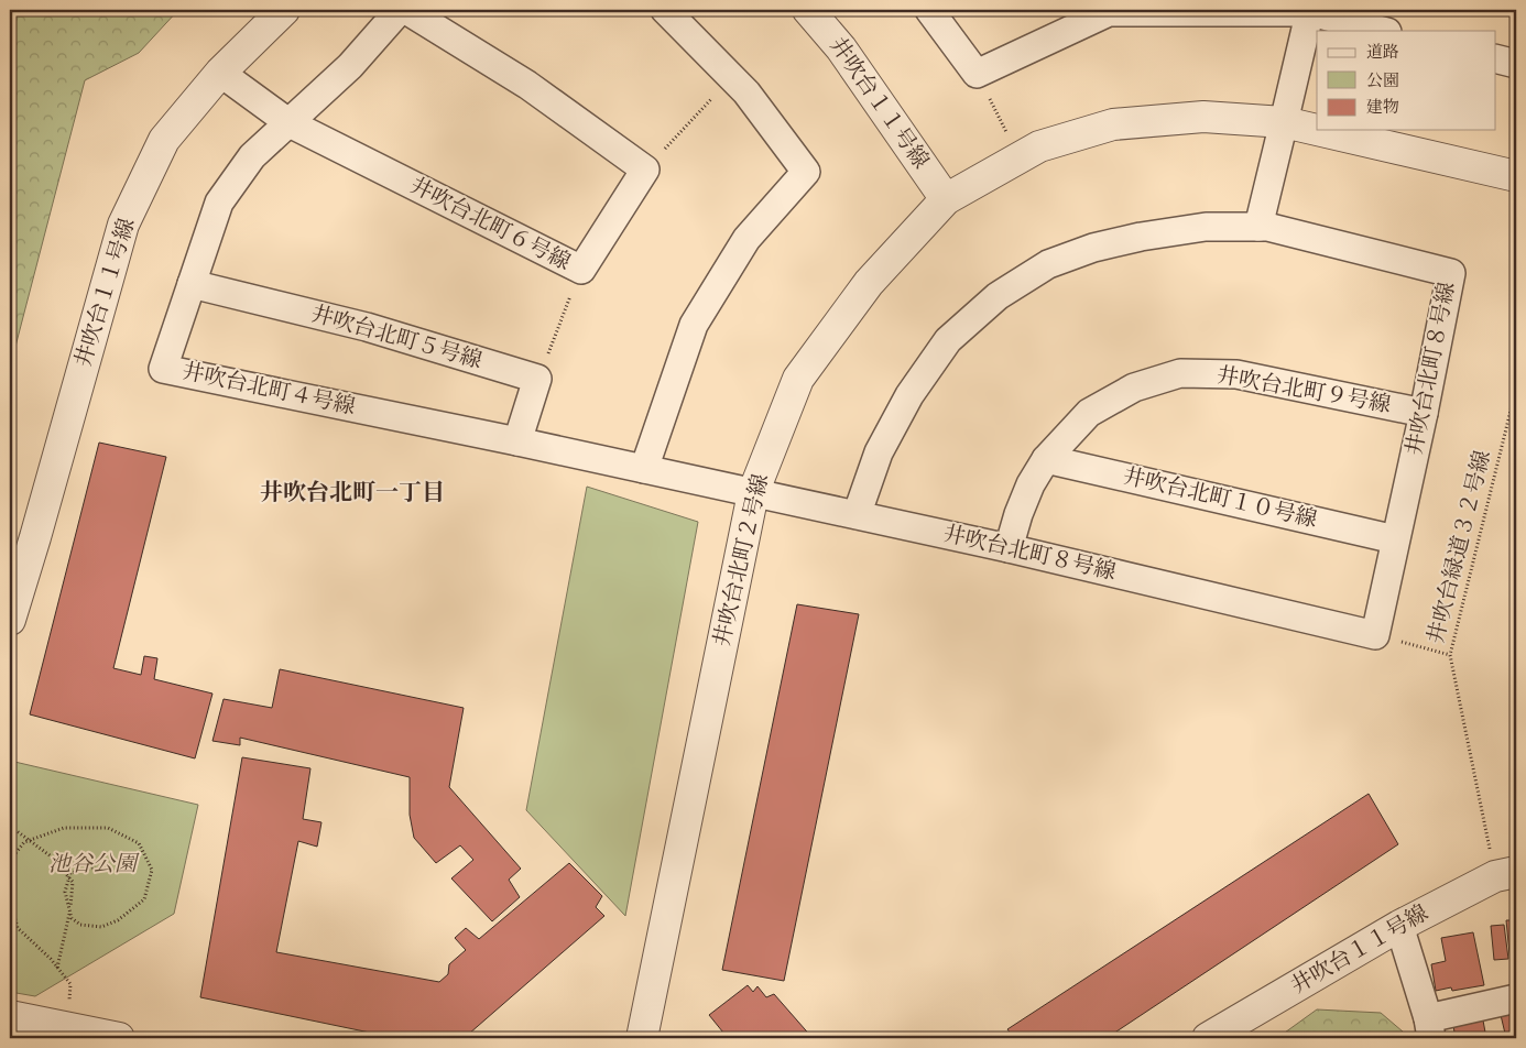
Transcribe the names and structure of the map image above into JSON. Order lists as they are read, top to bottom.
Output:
{
  "streets": {
    "street": [
      "井吹台１１号線",
      "井吹台北町６号線",
      "井吹台北町５号線",
      "井吹台北町８号線",
      "井吹台北町４号線",
      "井吹台北町９号線",
      "井吹台北町１０号線",
      "井吹台北町２号線"
    ],
    "path": ["井吹台緑道３２号線"]
  },
  "crossings": [
    ["井吹台１１号線", "井吹台北町６号線"],
    ["井吹台１１号線", "井吹台緑道３２号線"],
    ["井吹台１１号線", "井吹台北町２号線"],
    ["井吹台北町６号線", "井吹台北町４号線"],
    ["井吹台北町５号線", "井吹台北町４号線"],
    ["井吹台北町８号線", "井吹台北町４号線"],
    ["井吹台北町８号線", "井吹台北町９号線"],
    ["井吹台北町８号線", "井吹台北町１０号線"],
    ["井吹台北町８号線", "井吹台北町２号線"],
    ["井吹台北町４号線", "井吹台北町２号線"],
    ["井吹台北町９号線", "井吹台北町１０号線"]
  ],
  "districts": ["井吹台北町一丁目"],
  "parks": ["池谷公園"],
  "legend": ["道路", "公園", "建物"]
}
